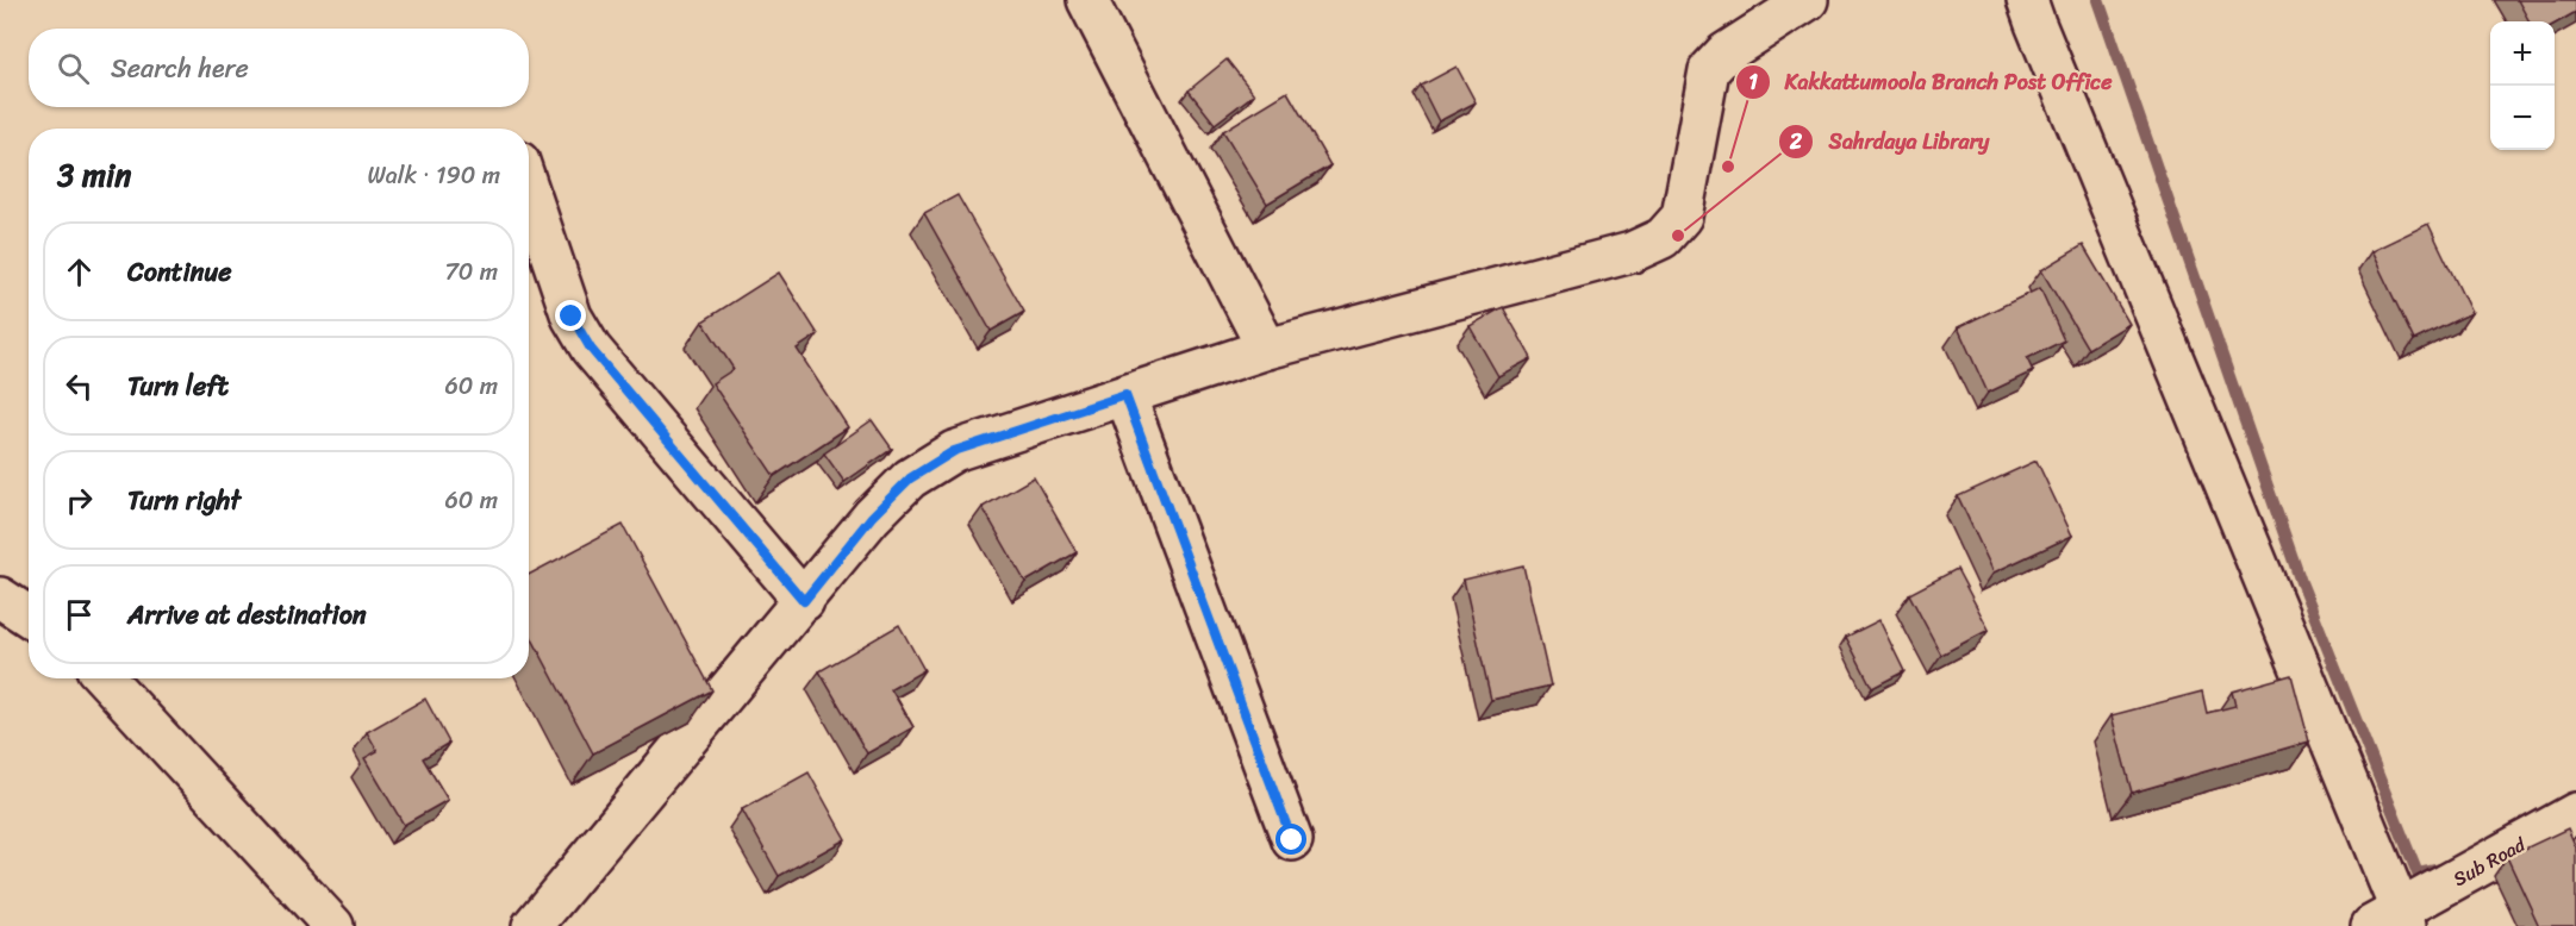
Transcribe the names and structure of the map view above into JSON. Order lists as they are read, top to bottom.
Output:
{
  "streets": {
    "street": ["Sub Road"]
  },
  "places": ["Kakkattumoola Branch Post Office", "Sahrdaya Library"],
  "page": {
    "map_buttons": ["+", "−"],
    "search": "Search here",
    "heading": ["3 min", "Walk · 190 m"],
    "list": [
      ["Continue", "70 m"],
      ["Turn left", "60 m"],
      ["Turn right", "60 m"],
      "Arrive at destination"
    ]
  }
}
